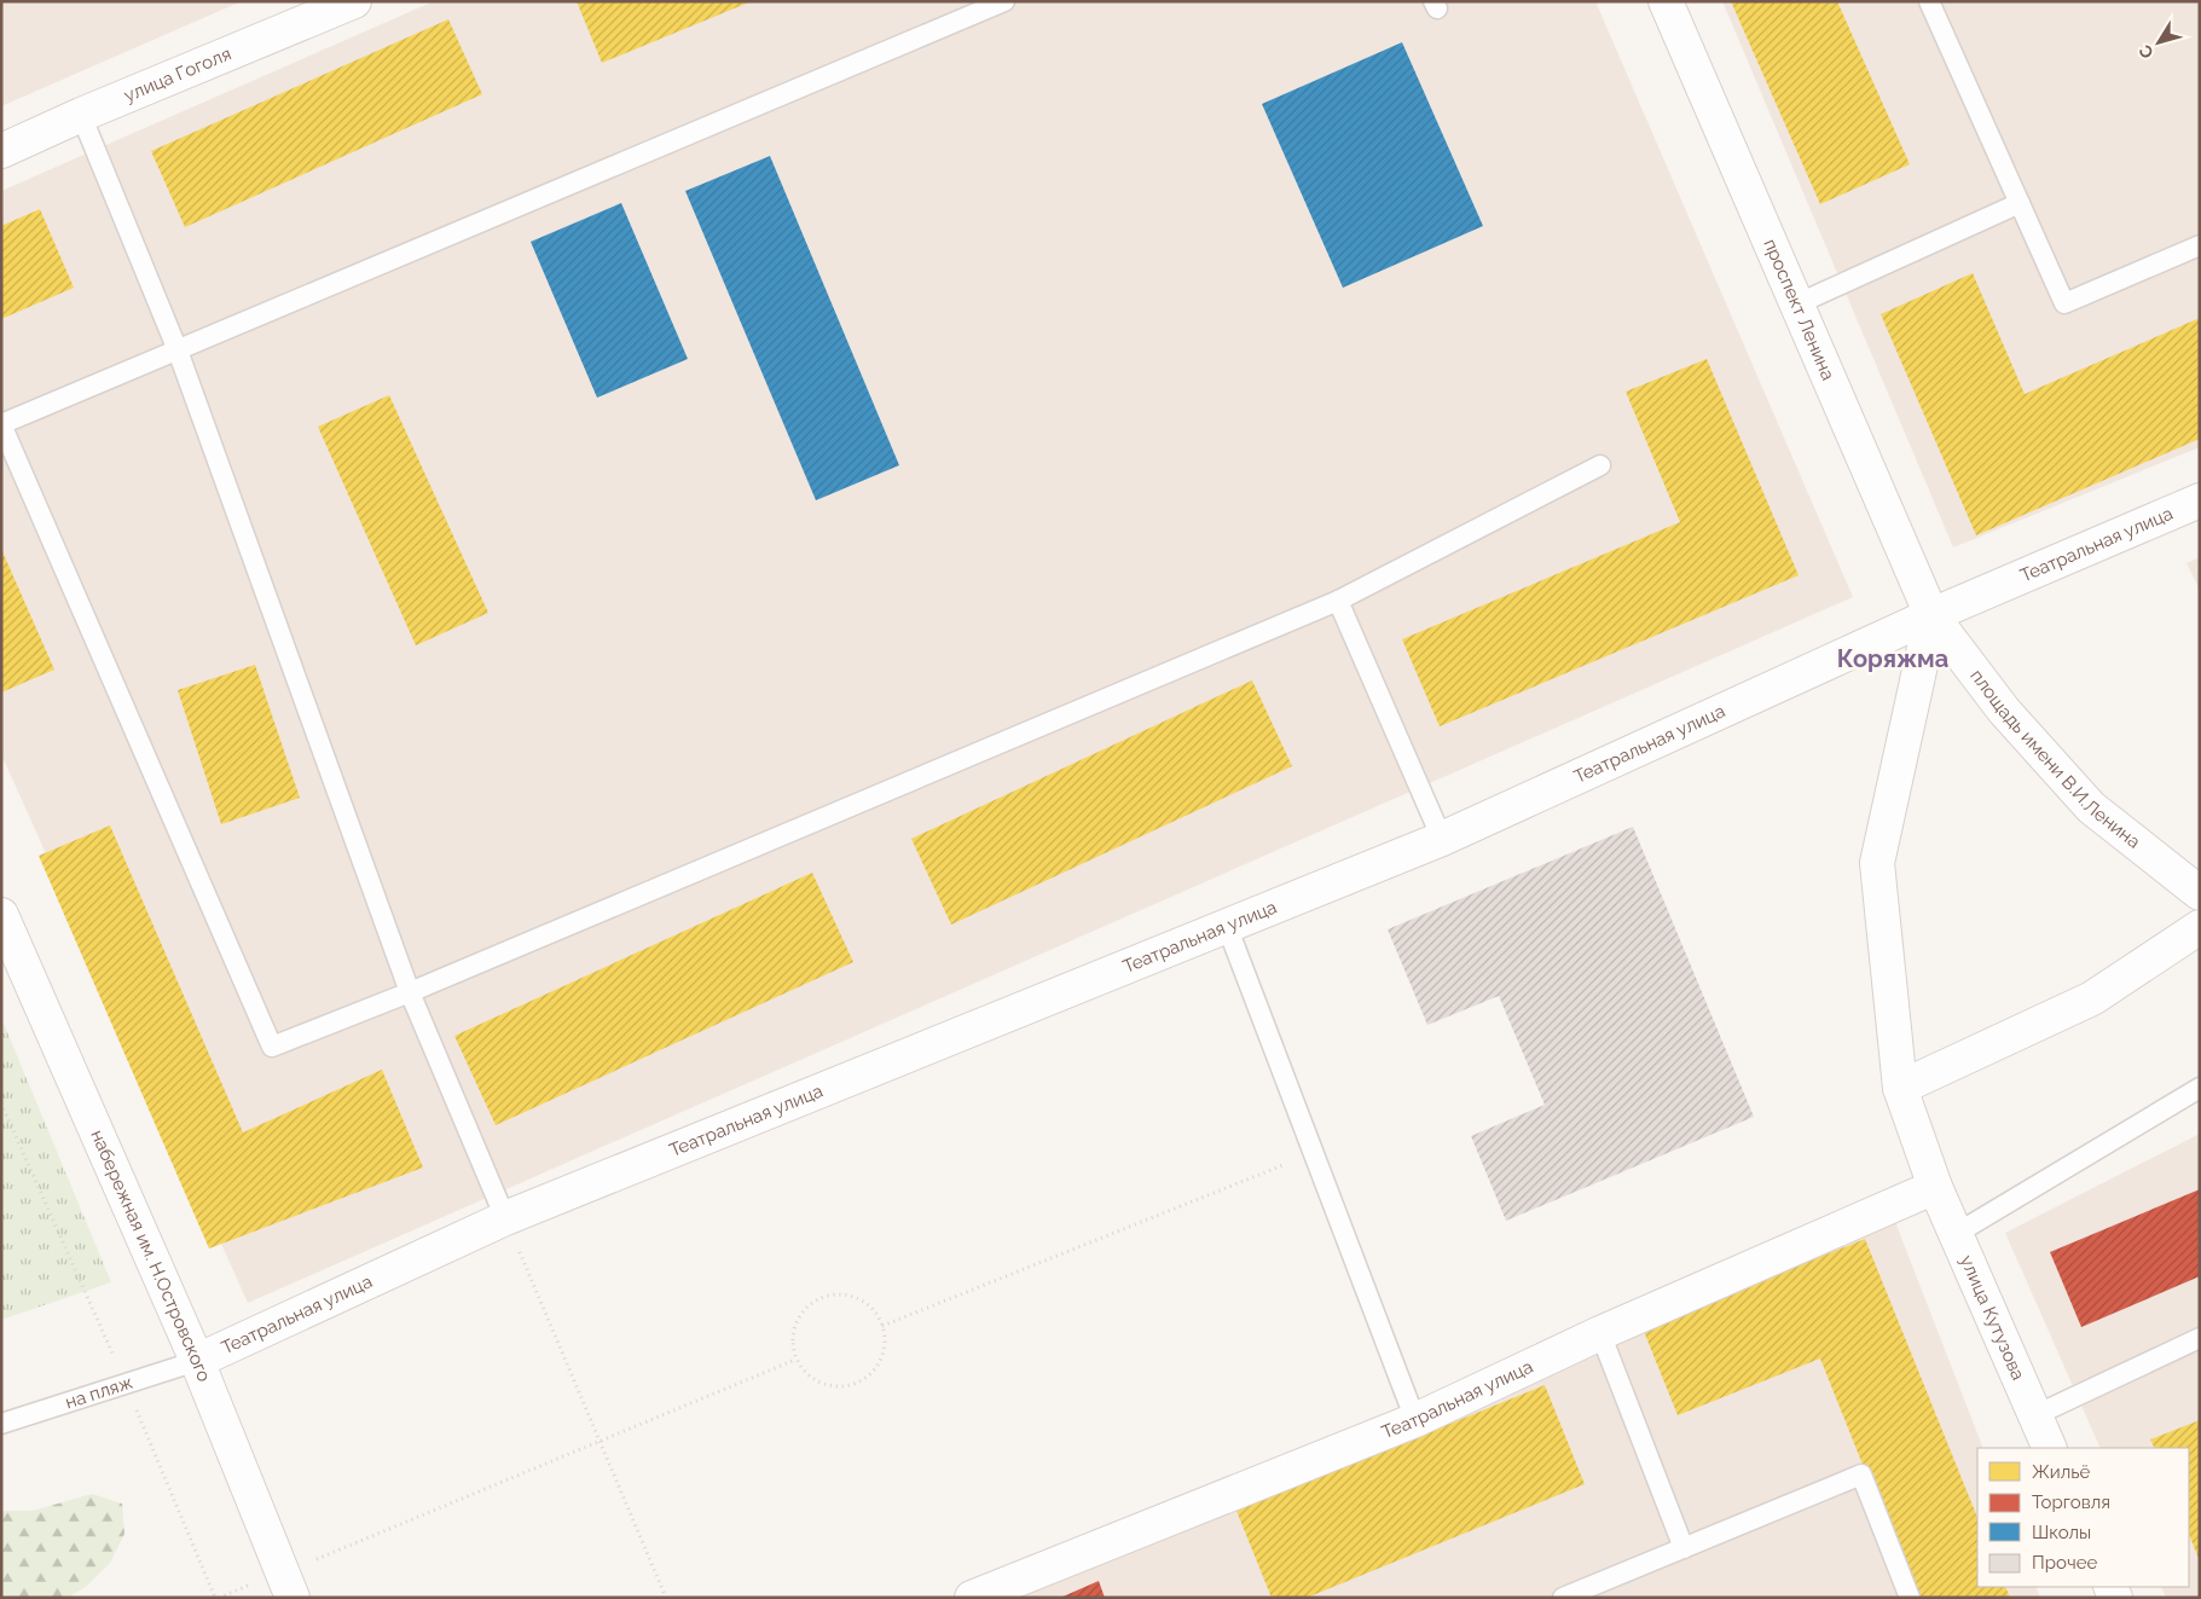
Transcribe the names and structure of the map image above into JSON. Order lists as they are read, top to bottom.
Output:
{
  "streets": {
    "street": [
      "улица Гоголя",
      "проспект Ленина",
      "Театральная улица",
      "площадь имени В.И.Ленина",
      "набережная им. Н.Островского",
      "улица Кутузова"
    ],
    "lane": ["на пляж"]
  },
  "crossings": [
    ["проспект Ленина", "Театральная улица"],
    ["проспект Ленина", "площадь имени В.И.Ленина"],
    ["Театральная улица", "площадь имени В.И.Ленина"],
    ["Театральная улица", "набережная им. Н.Островского"],
    ["Театральная улица", "улица Кутузова"],
    ["Театральная улица", "на пляж"],
    ["набережная им. Н.Островского", "на пляж"]
  ],
  "districts": ["Коряжма"],
  "legend": [
    "Жильё",
    "Торговля",
    "Школы",
    "Прочее"
  ],
  "north": "bottom left"
}
